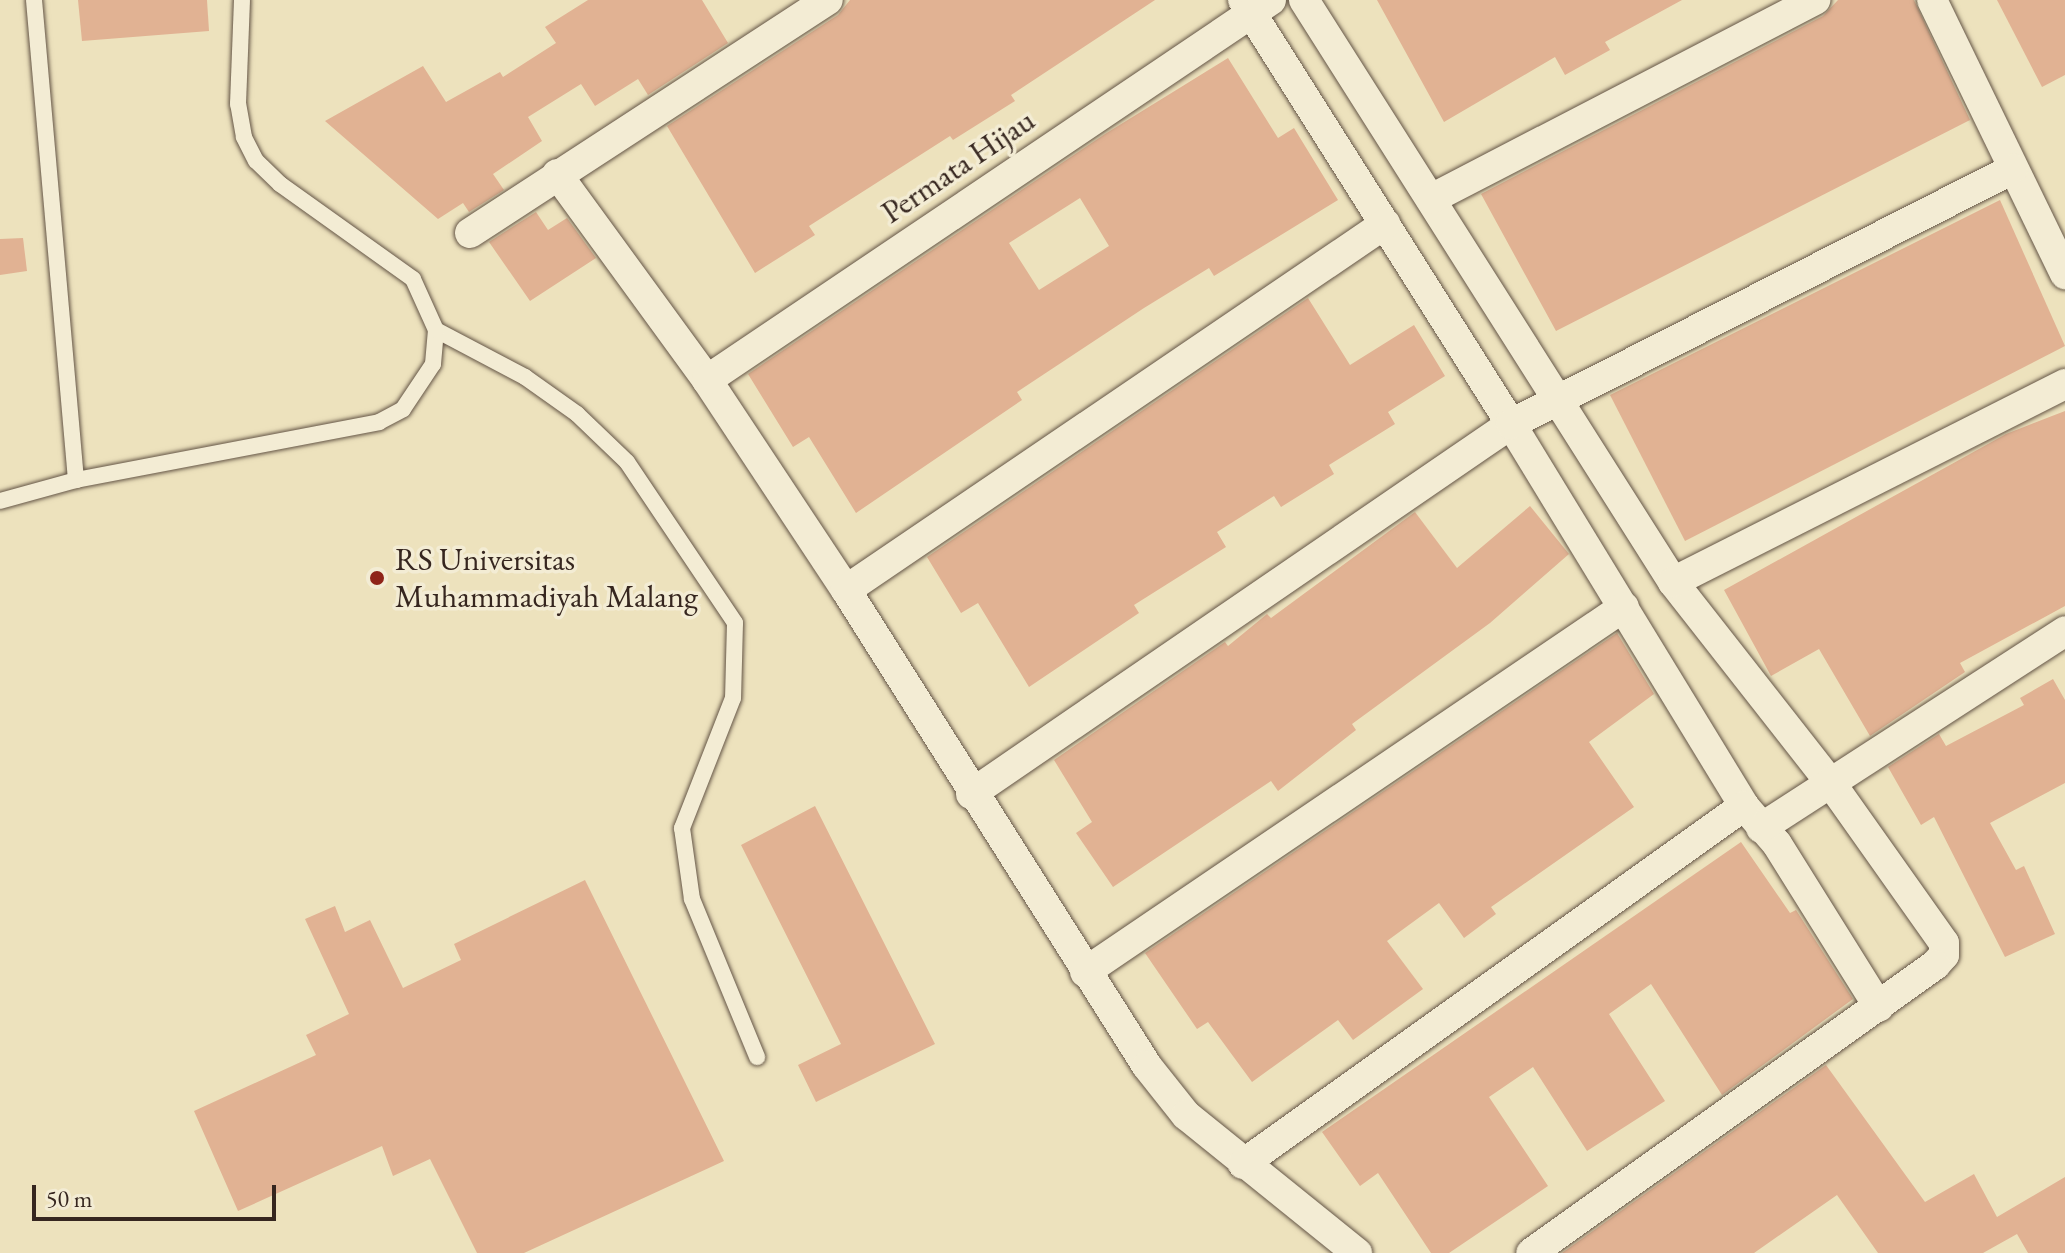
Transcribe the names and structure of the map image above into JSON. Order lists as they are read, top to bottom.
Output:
{
  "streets": {
    "street": ["Permata Hijau"]
  },
  "places": ["RS Universitas Muhammadiyah Malang"],
  "scale_bar": "50 m"
}
